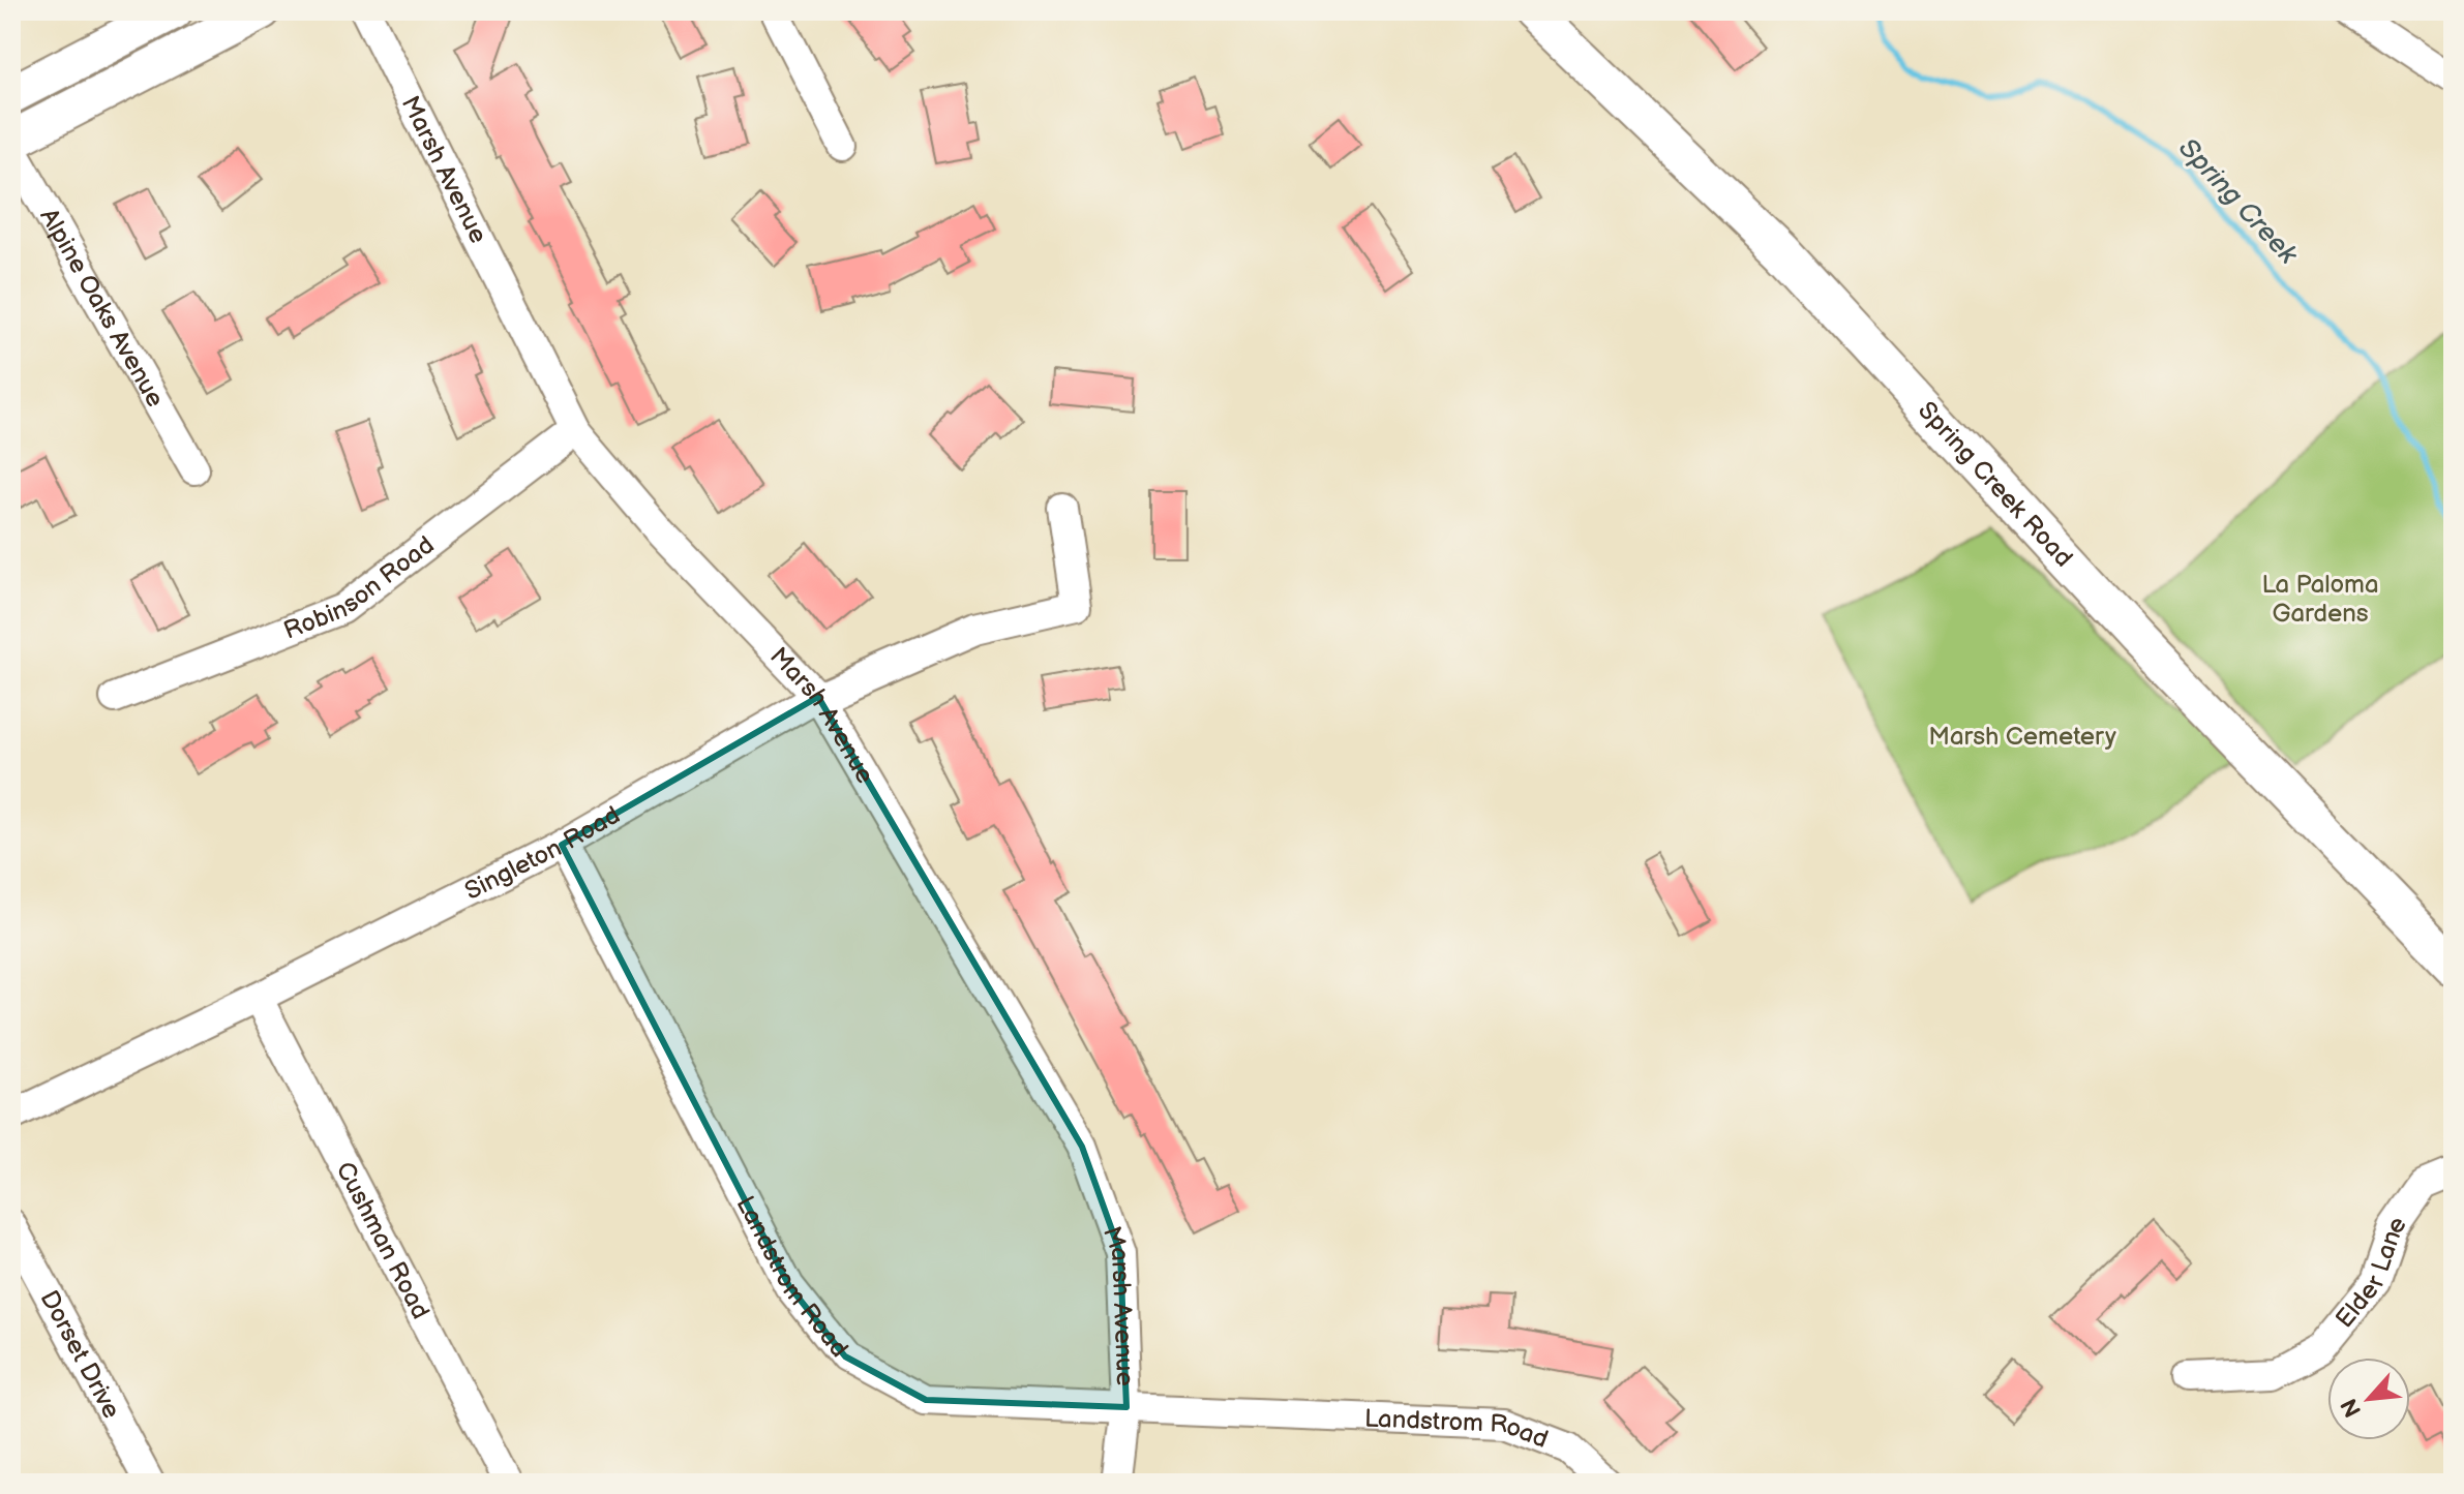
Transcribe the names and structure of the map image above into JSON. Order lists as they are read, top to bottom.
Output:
{
  "streets": {
    "main road": ["Spring Creek Road"],
    "street": [
      "Marsh Avenue",
      "Alpine Oaks Avenue",
      "Robinson Road",
      "Singleton Road",
      "Cushman Road",
      "Elder Lane",
      "Landstrom Road",
      "Dorset Drive"
    ]
  },
  "crossings": [
    ["Marsh Avenue", "Robinson Road"],
    ["Marsh Avenue", "Singleton Road"],
    ["Marsh Avenue", "Landstrom Road"],
    ["Singleton Road", "Cushman Road"],
    ["Singleton Road", "Landstrom Road"]
  ],
  "water": ["Spring Creek"],
  "parks": ["La Paloma Gardens", "Marsh Cemetery"],
  "north": "bottom left"
}
